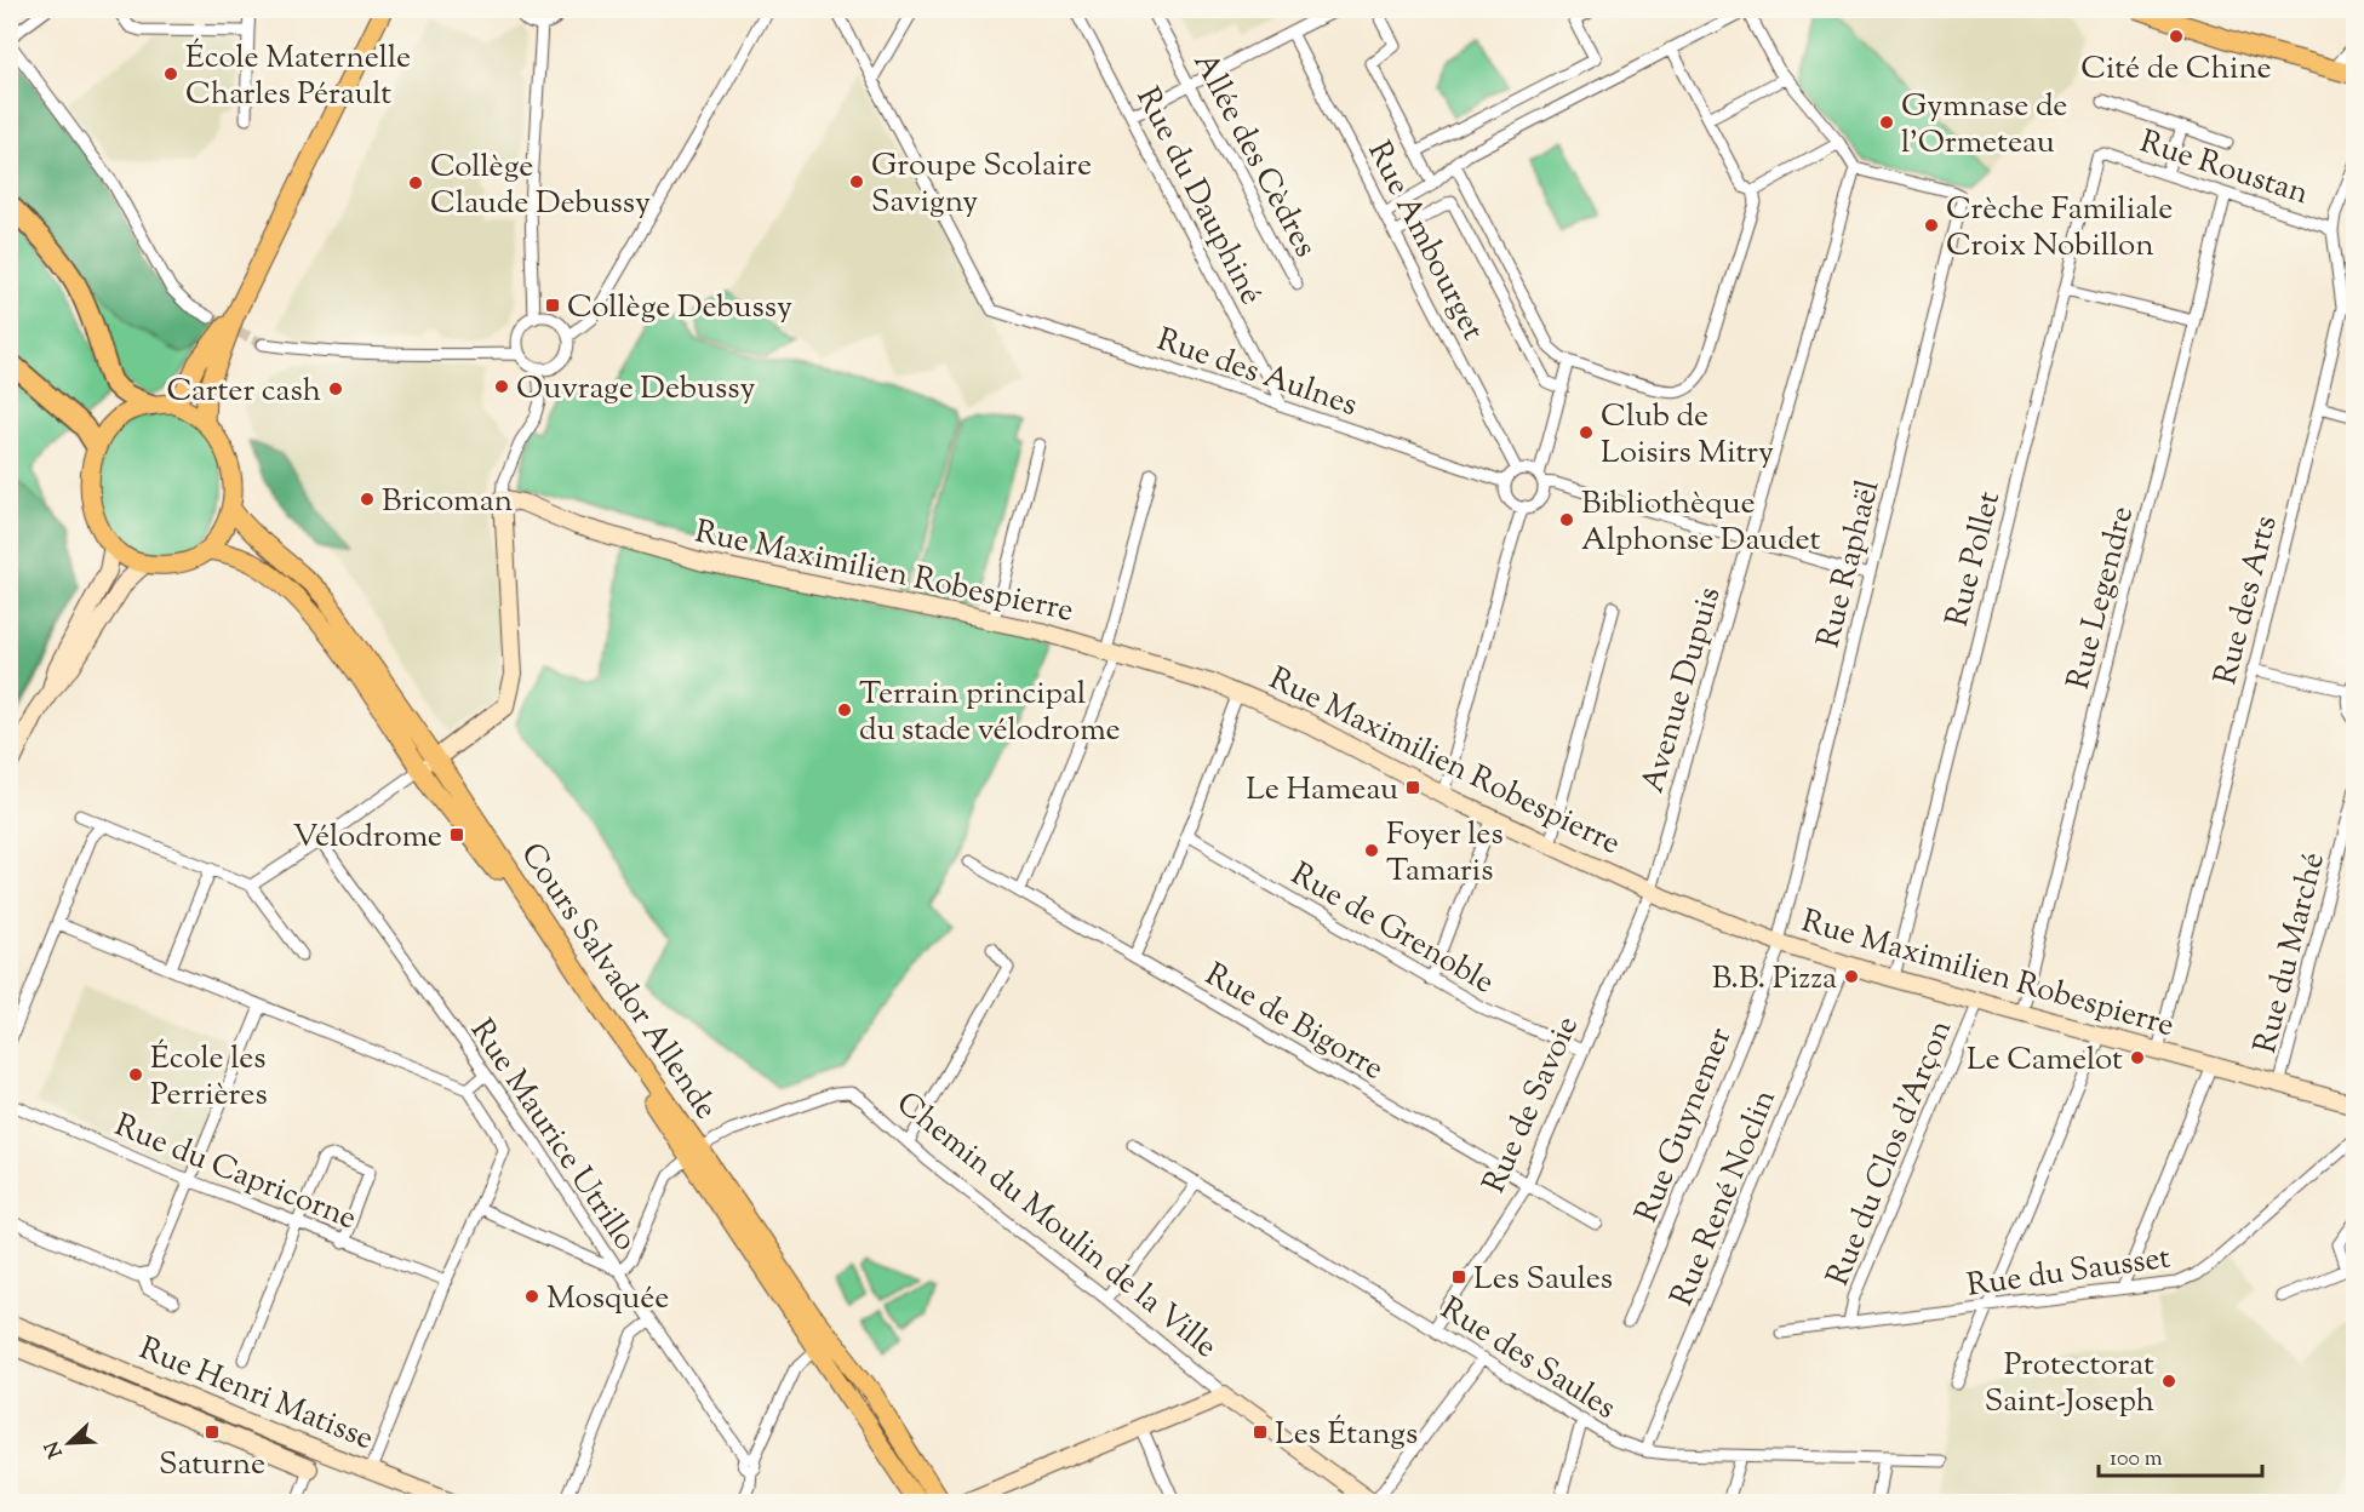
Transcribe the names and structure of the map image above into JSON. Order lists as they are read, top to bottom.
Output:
{
  "streets": {
    "main road": ["Cours Salvador Allende"],
    "street": [
      "Allée des Cèdres",
      "Rue Roustan",
      "Rue du Dauphiné",
      "Rue Ambourget",
      "Rue des Aulnes",
      "Rue Pollet",
      "Rue Raphaël",
      "Rue Maximilien Robespierre",
      "Rue Legendre",
      "Rue des Arts",
      "Avenue Dupuis",
      "Rue de Grenoble",
      "Rue du Marché",
      "Rue de Bigorre",
      "Rue de Savoie",
      "Rue Guynemer",
      "Rue Maurice Utrillo",
      "Rue du Clos d'Arçon",
      "Rue du Capricorne",
      "Rue René Noclin",
      "Chemin du Moulin de la Ville",
      "Rue du Sausset",
      "Rue des Saules",
      "Rue Henri Matisse"
    ]
  },
  "crossings": [
    ["Rue Roustan", "Rue Pollet"],
    ["Rue Roustan", "Rue Legendre"],
    ["Rue Roustan", "Rue des Arts"],
    ["Rue du Dauphiné", "Rue des Aulnes"],
    ["Rue Ambourget", "Rue des Aulnes"],
    ["Rue Pollet", "Rue Maximilien Robespierre"],
    ["Rue Raphaël", "Rue Maximilien Robespierre"],
    ["Rue Raphaël", "Avenue Dupuis"],
    ["Rue Raphaël", "Rue Guynemer"],
    ["Rue Maximilien Robespierre", "Rue Legendre"],
    ["Rue Maximilien Robespierre", "Rue des Arts"],
    ["Rue Maximilien Robespierre", "Avenue Dupuis"],
    ["Rue Maximilien Robespierre", "Rue du Marché"],
    ["Rue Maximilien Robespierre", "Rue de Savoie"],
    ["Rue Maximilien Robespierre", "Rue Guynemer"],
    ["Rue Maximilien Robespierre", "Rue du Clos d'Arçon"],
    ["Rue Maximilien Robespierre", "Rue René Noclin"],
    ["Avenue Dupuis", "Rue de Savoie"],
    ["Rue de Grenoble", "Rue de Savoie"],
    ["Cours Salvador Allende", "Chemin du Moulin de la Ville"],
    ["Rue de Bigorre", "Rue de Savoie"],
    ["Rue de Savoie", "Rue des Saules"],
    ["Rue du Clos d'Arçon", "Rue du Sausset"],
    ["Rue René Noclin", "Rue des Saules"]
  ],
  "places": {
    "other": [
      "Cité de Chine",
      "École Maternelle Charles Pérault",
      "Gymnase de l'Ormeteau",
      "Groupe Scolaire Savigny",
      "Collège Claude Debussy",
      "Crèche Familiale Croix Nobillon",
      "Ouvrage Debussy",
      "Carter cash",
      "Club de Loisirs Mitry",
      "Bricoman",
      "Bibliothèque Alphonse Daudet",
      "Terrain principal du stade vélodrome",
      "Foyer les Tamaris",
      "B.B. Pizza",
      "Le Camelot",
      "École les Perrières",
      "Mosquée",
      "Protectorat Saint-Joseph"
    ],
    "transit": [
      "Collège Debussy",
      "Le Hameau",
      "Vélodrome",
      "Les Saules",
      "Saturne",
      "Les Étangs"
    ]
  },
  "scale_bar": "100 m",
  "north": "bottom left"
}
